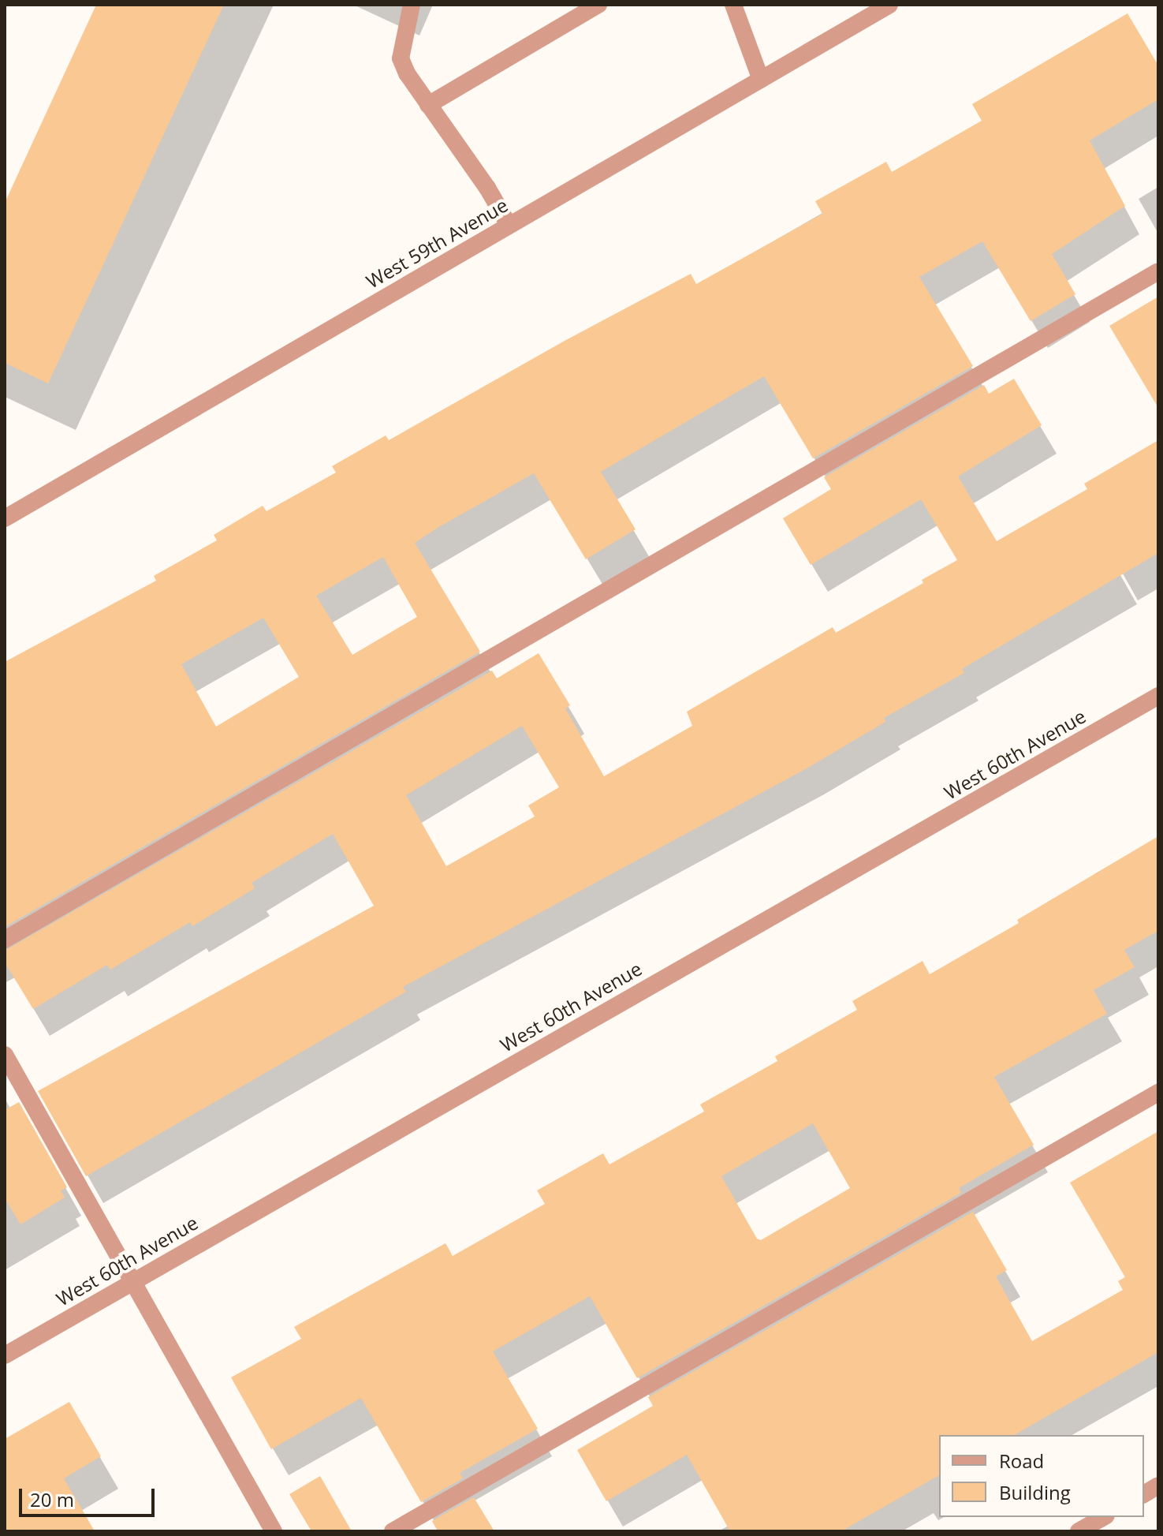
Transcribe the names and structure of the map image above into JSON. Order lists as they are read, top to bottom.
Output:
{
  "streets": {
    "street": ["West 59th Avenue", "West 60th Avenue"]
  },
  "legend": ["Road", "Building"],
  "scale_bar": "20 m"
}
